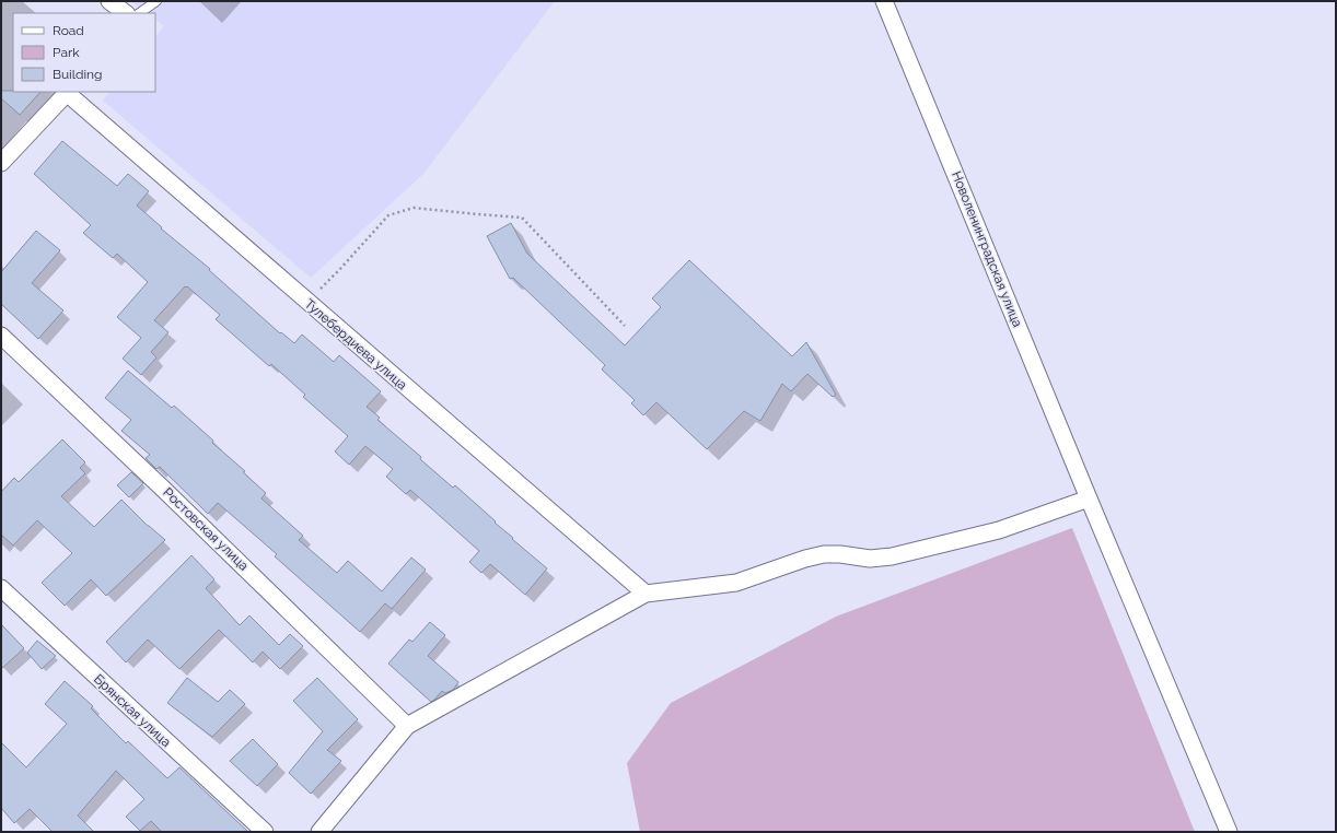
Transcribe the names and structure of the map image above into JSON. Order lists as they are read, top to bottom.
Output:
{
  "streets": {
    "street": [
      "Новоленинградская улица",
      "Тулебердиева улица",
      "Ростовская улица",
      "Брянская улица"
    ]
  },
  "legend": ["Road", "Park", "Building"]
}
